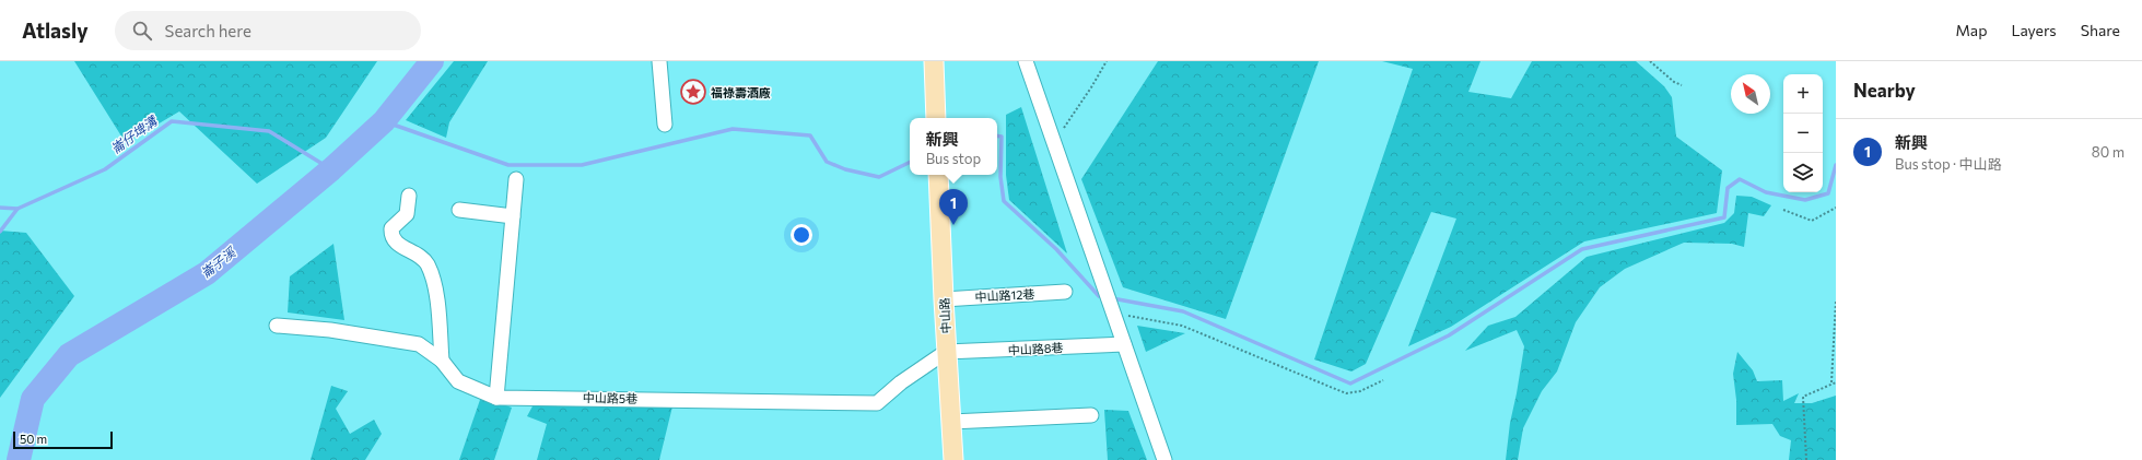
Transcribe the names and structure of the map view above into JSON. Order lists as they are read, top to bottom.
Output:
{
  "streets": {
    "main road": ["中山路"],
    "street": ["中山路12巷", "中山路8巷", "中山路5巷"]
  },
  "crossings": [
    ["中山路12巷", "中山路"],
    ["中山路", "中山路8巷"],
    ["中山路", "中山路5巷"],
    ["中山路8巷", "中山路5巷"]
  ],
  "water": ["崙仔埤溝", "崙子溪"],
  "places": {
    "place": ["福祿壽酒廠"]
  },
  "scale_bar": "50 m",
  "north": "top left",
  "page": {
    "header": "Atlasly",
    "search": "Search here",
    "nav": ["Map", "Layers", "Share"],
    "heading": "Nearby",
    "map_buttons": ["+", "−"],
    "popup": ["新興", "Bus stop"],
    "list": [
      {
        "mark": "1",
        "name": "新興",
        "note": "Bus stop · 中山路",
        "value": "80 m"
      }
    ],
    "pins": "1",
    "scale": "50 m"
  }
}
